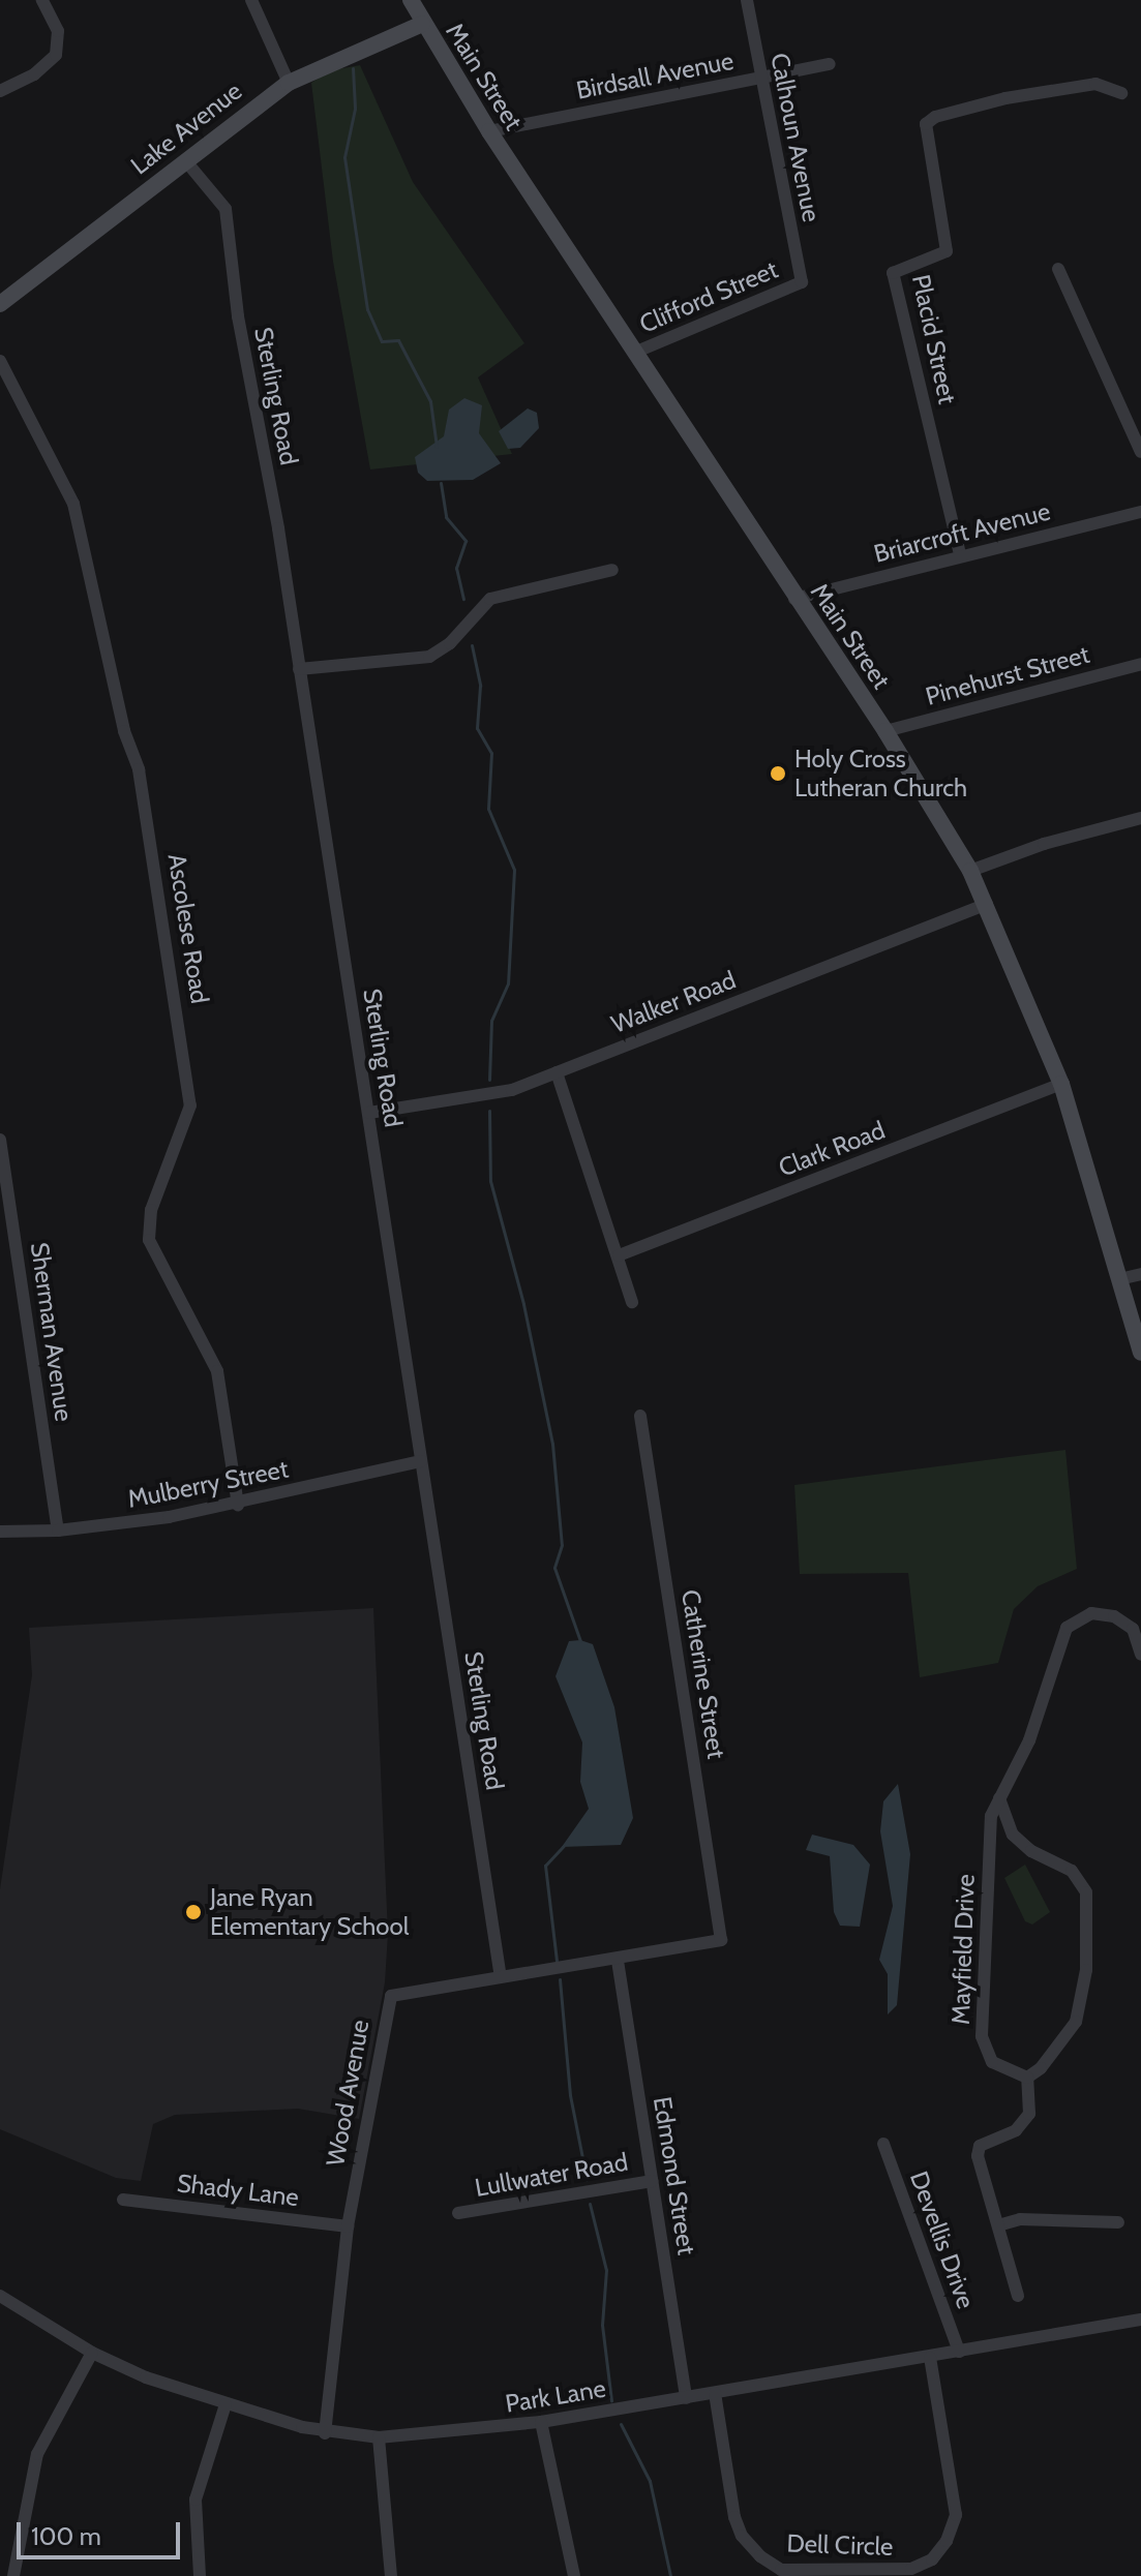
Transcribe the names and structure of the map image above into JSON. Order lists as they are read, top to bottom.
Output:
{
  "streets": {
    "main road": ["Main Street", "Lake Avenue"],
    "street": [
      "Birdsall Avenue",
      "Calhoun Avenue",
      "Clifford Street",
      "Placid Street",
      "Sterling Road",
      "Briarcroft Avenue",
      "Pinehurst Street",
      "Ascolese Road",
      "Walker Road",
      "Clark Road",
      "Sherman Avenue",
      "Mulberry Street",
      "Catherine Street",
      "Mayfield Drive",
      "Wood Avenue",
      "Lullwater Road",
      "Edmond Street",
      "Shady Lane",
      "Devellis Drive",
      "Park Lane",
      "Dell Circle"
    ]
  },
  "crossings": [
    ["Birdsall Avenue", "Main Street"],
    ["Birdsall Avenue", "Calhoun Avenue"],
    ["Main Street", "Lake Avenue"],
    ["Main Street", "Clifford Street"],
    ["Main Street", "Briarcroft Avenue"],
    ["Main Street", "Pinehurst Street"],
    ["Main Street", "Walker Road"],
    ["Main Street", "Clark Road"],
    ["Lake Avenue", "Sterling Road"],
    ["Calhoun Avenue", "Clifford Street"],
    ["Placid Street", "Briarcroft Avenue"],
    ["Sterling Road", "Walker Road"],
    ["Sterling Road", "Mulberry Street"],
    ["Sterling Road", "Wood Avenue"],
    ["Ascolese Road", "Mulberry Street"],
    ["Sherman Avenue", "Mulberry Street"],
    ["Catherine Street", "Wood Avenue"],
    ["Wood Avenue", "Edmond Street"],
    ["Wood Avenue", "Shady Lane"],
    ["Wood Avenue", "Park Lane"],
    ["Lullwater Road", "Edmond Street"],
    ["Edmond Street", "Park Lane"],
    ["Devellis Drive", "Park Lane"],
    ["Park Lane", "Dell Circle"]
  ],
  "places": ["Holy Cross Lutheran Church", "Jane Ryan Elementary School"],
  "scale_bar": "100 m"
}
